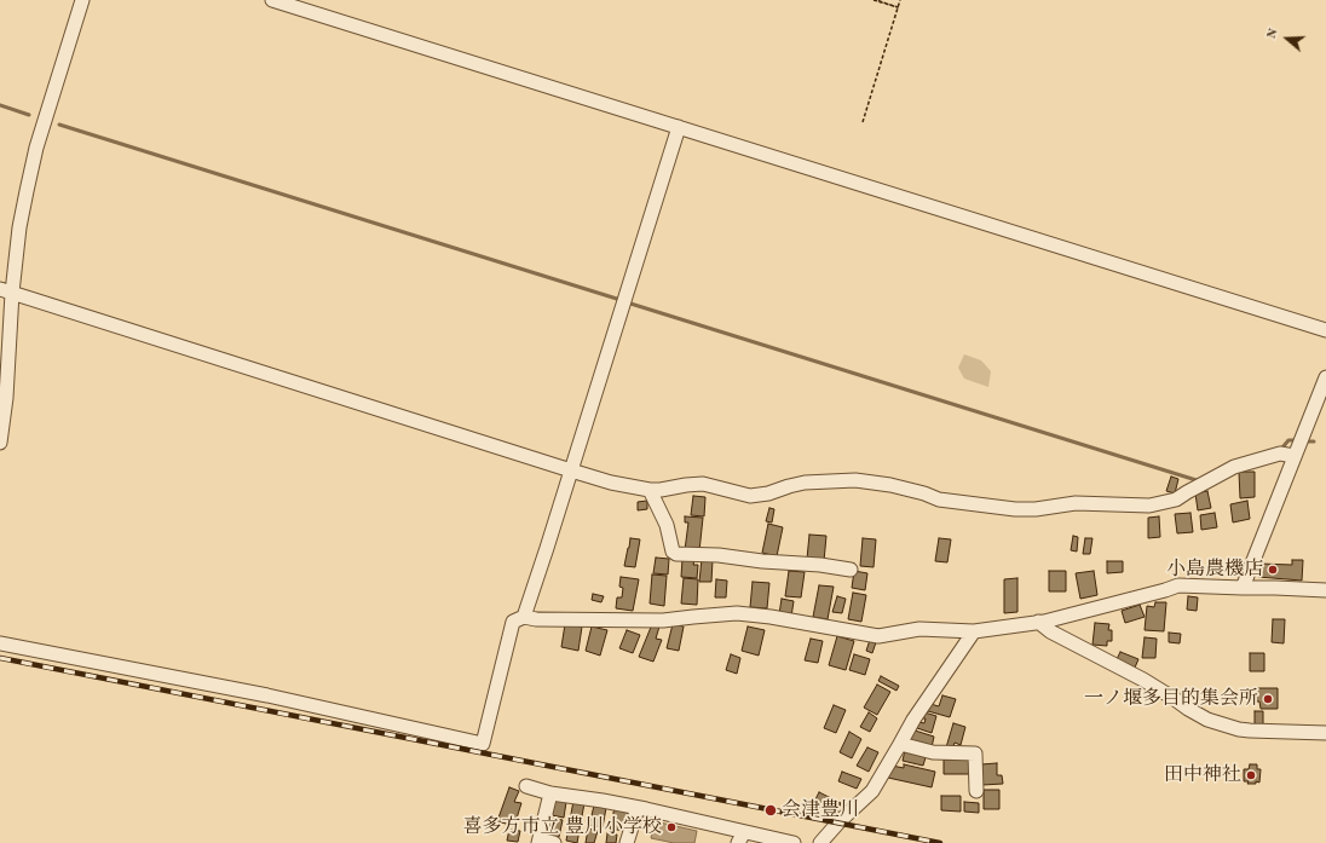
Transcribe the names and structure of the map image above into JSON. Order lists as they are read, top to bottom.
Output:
{
  "places": [
    "小島農機店",
    "一ノ堰多目的集会所",
    "田中神社",
    "会津豊川",
    "喜多方市立 豊川小学校"
  ],
  "north": "left"
}
